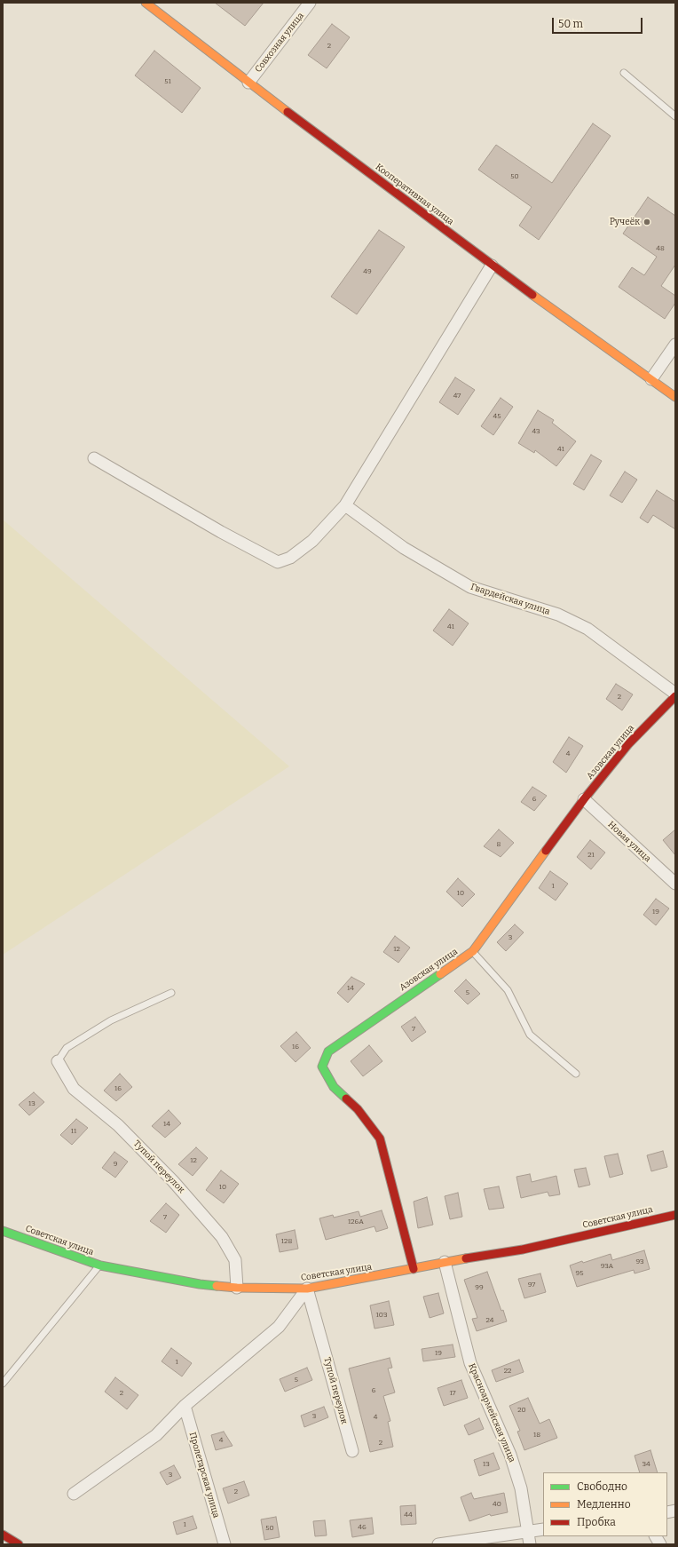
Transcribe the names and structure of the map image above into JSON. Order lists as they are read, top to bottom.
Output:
{
  "streets": {
    "street": [
      "Совхозная улица",
      "Кооперативная улица",
      "Гвардейская улица",
      "Азовская улица",
      "Новая улица",
      "Тупой переулок",
      "Советская улица",
      "Красноармейская улица",
      "Пролетарская улица"
    ]
  },
  "crossings": [
    ["Совхозная улица", "Кооперативная улица"],
    ["Гвардейская улица", "Азовская улица"],
    ["Азовская улица", "Новая улица"],
    ["Азовская улица", "Советская улица"],
    ["Тупой переулок", "Советская улица"],
    ["Советская улица", "Красноармейская улица"]
  ],
  "places": ["Ручеёк"],
  "house_numbers": [
    "2",
    "51",
    "50",
    "48",
    "49",
    "47",
    "45",
    "43",
    "41",
    "41",
    "2",
    "4",
    "6",
    "8",
    "21",
    "1",
    "10",
    "19",
    "3",
    "12",
    "14",
    "5",
    "7",
    "16",
    "16",
    "13",
    "14",
    "11",
    "12",
    "9",
    "10",
    "7",
    "126А",
    "128",
    "93",
    "93А",
    "95",
    "97",
    "99",
    "103",
    "24",
    "19",
    "1",
    "22",
    "5",
    "6",
    "2",
    "17",
    "20",
    "3",
    "4",
    "18",
    "4",
    "2",
    "13",
    "34",
    "3",
    "2",
    "40",
    "44",
    "1",
    "46",
    "50"
  ],
  "legend": ["Свободно", "Медленно", "Пробка"],
  "scale_bar": "50 m"
}
